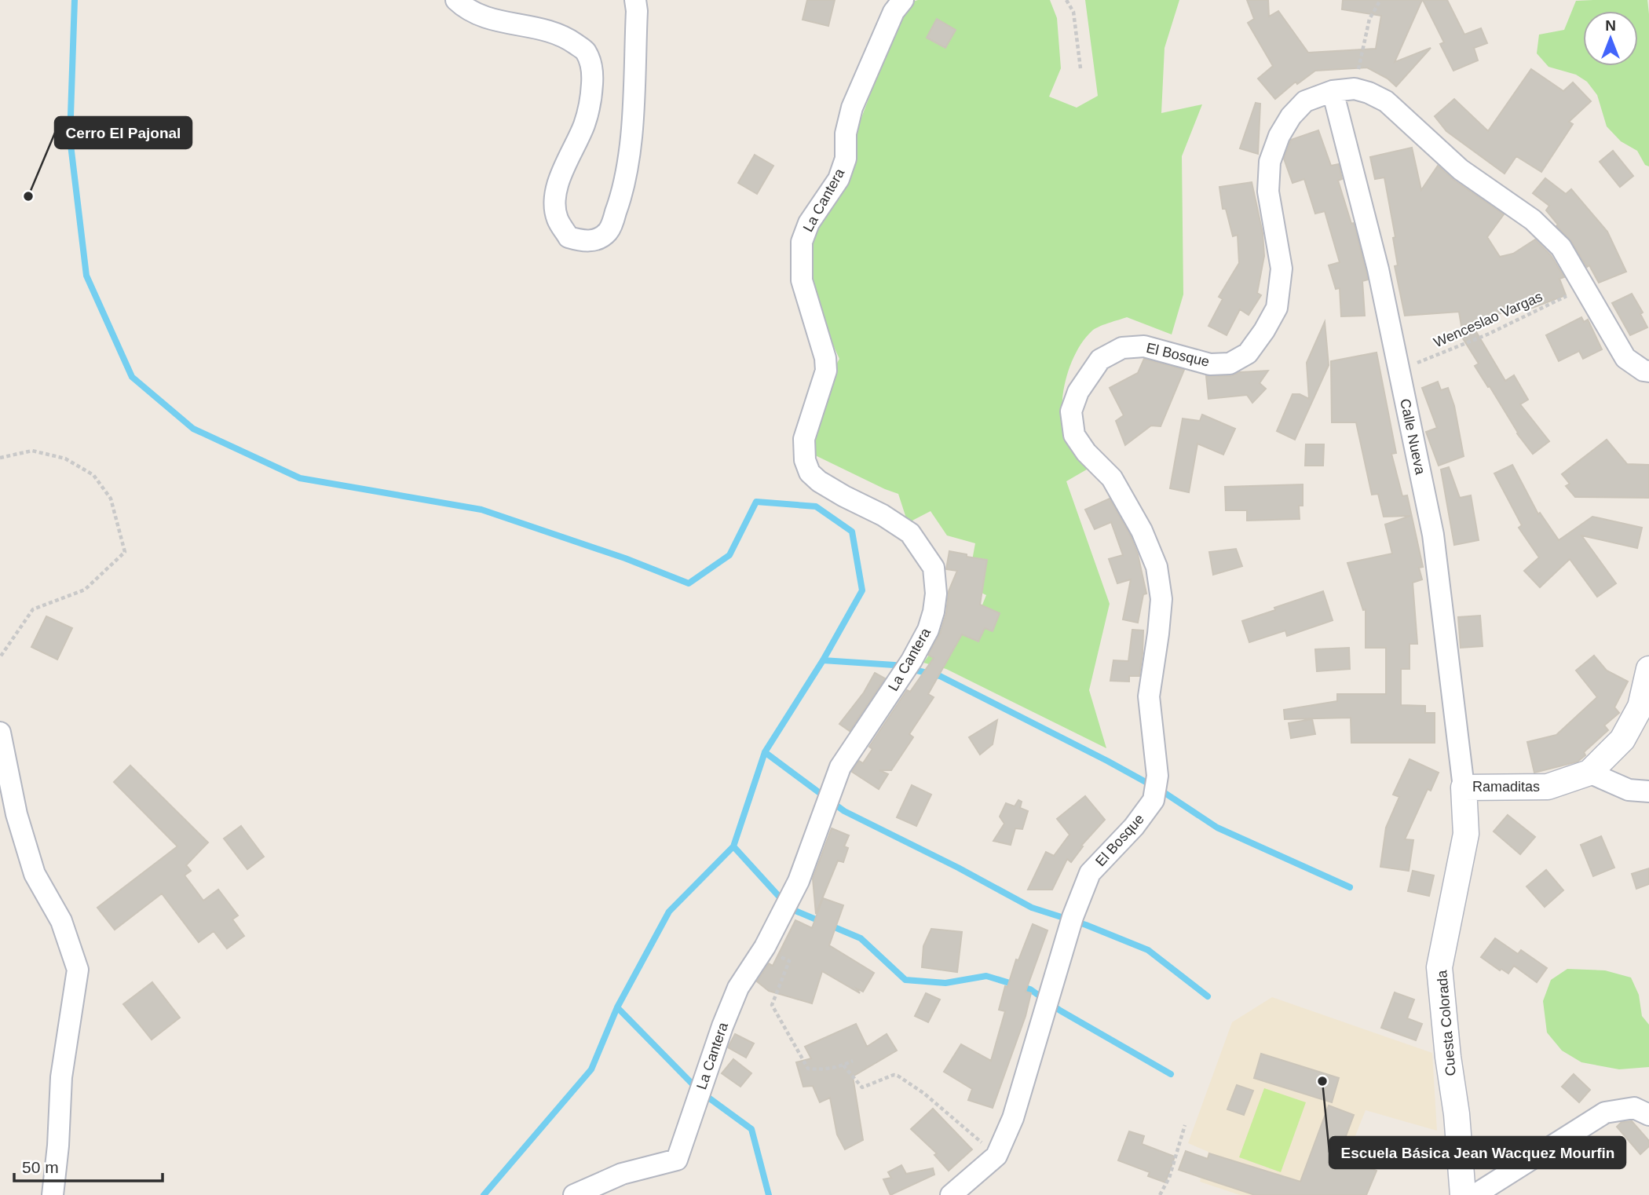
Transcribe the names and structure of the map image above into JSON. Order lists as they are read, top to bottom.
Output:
{
  "streets": {
    "street": [
      "La Cantera",
      "El Bosque",
      "Calle Nueva",
      "Ramaditas",
      "Cuesta Colorada"
    ],
    "path": ["Wenceslao Vargas"]
  },
  "crossings": [
    ["Wenceslao Vargas", "El Bosque"],
    ["Wenceslao Vargas", "Calle Nueva"],
    ["El Bosque", "Calle Nueva"],
    ["Calle Nueva", "Ramaditas"],
    ["Calle Nueva", "Cuesta Colorada"],
    ["Ramaditas", "Cuesta Colorada"]
  ],
  "places": ["Cerro El Pajonal", "Escuela Básica Jean Wacquez Mourfin"],
  "scale_bar": "50 m",
  "north": "top"
}
